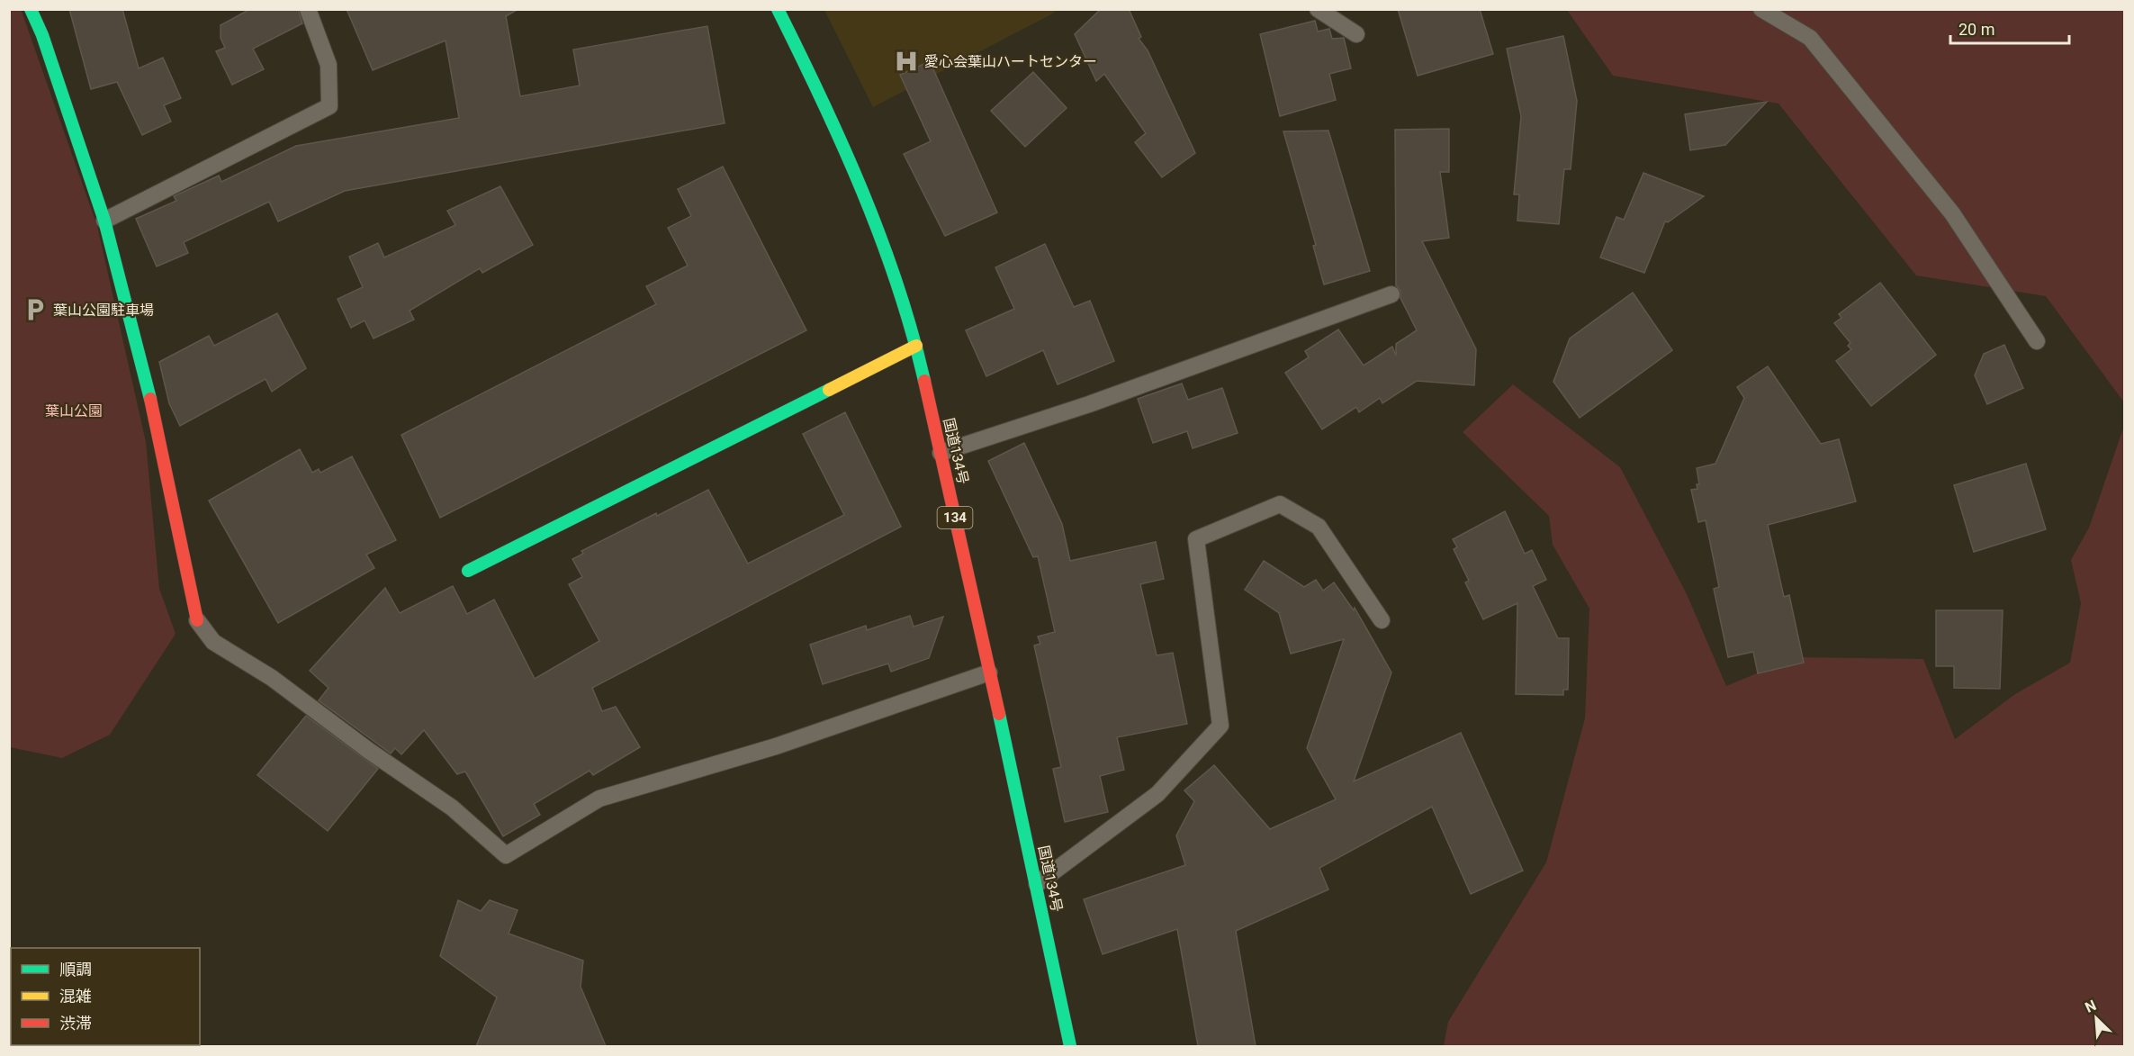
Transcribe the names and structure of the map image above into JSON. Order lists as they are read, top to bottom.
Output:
{
  "streets": {
    "main road": ["国道134号", "134"]
  },
  "parks": ["葉山公園"],
  "places": {
    "hospital": ["愛心会葉山ハートセンター"],
    "parking": ["葉山公園駐車場"]
  },
  "legend": ["順調", "混雑", "渋滞"],
  "scale_bar": "20 m",
  "north": "top left"
}
